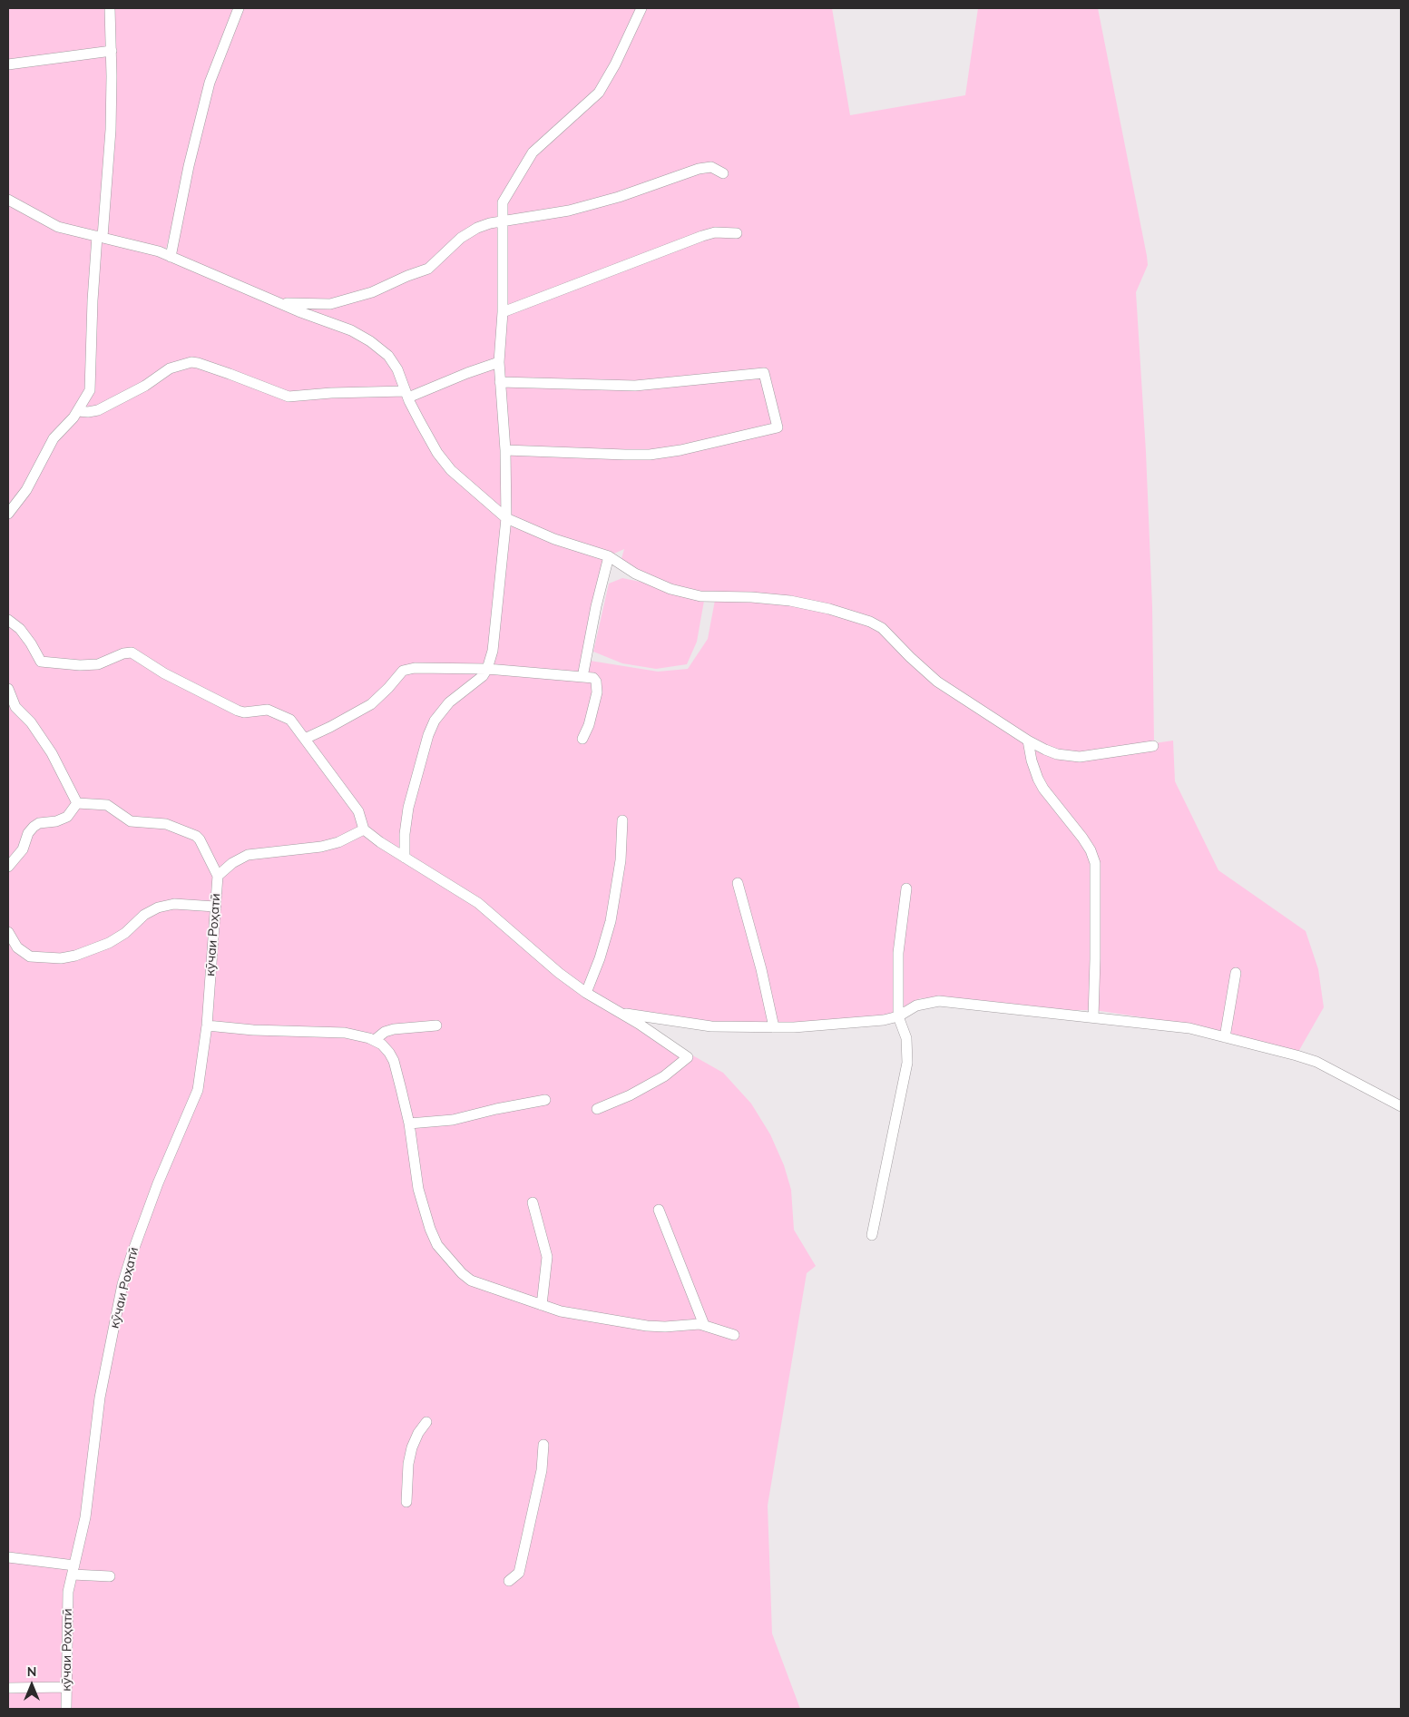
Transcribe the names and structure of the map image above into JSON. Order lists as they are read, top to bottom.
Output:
{
  "streets": {
    "street": ["кӯчаи Роҳатӣ"]
  },
  "north": "top"
}
